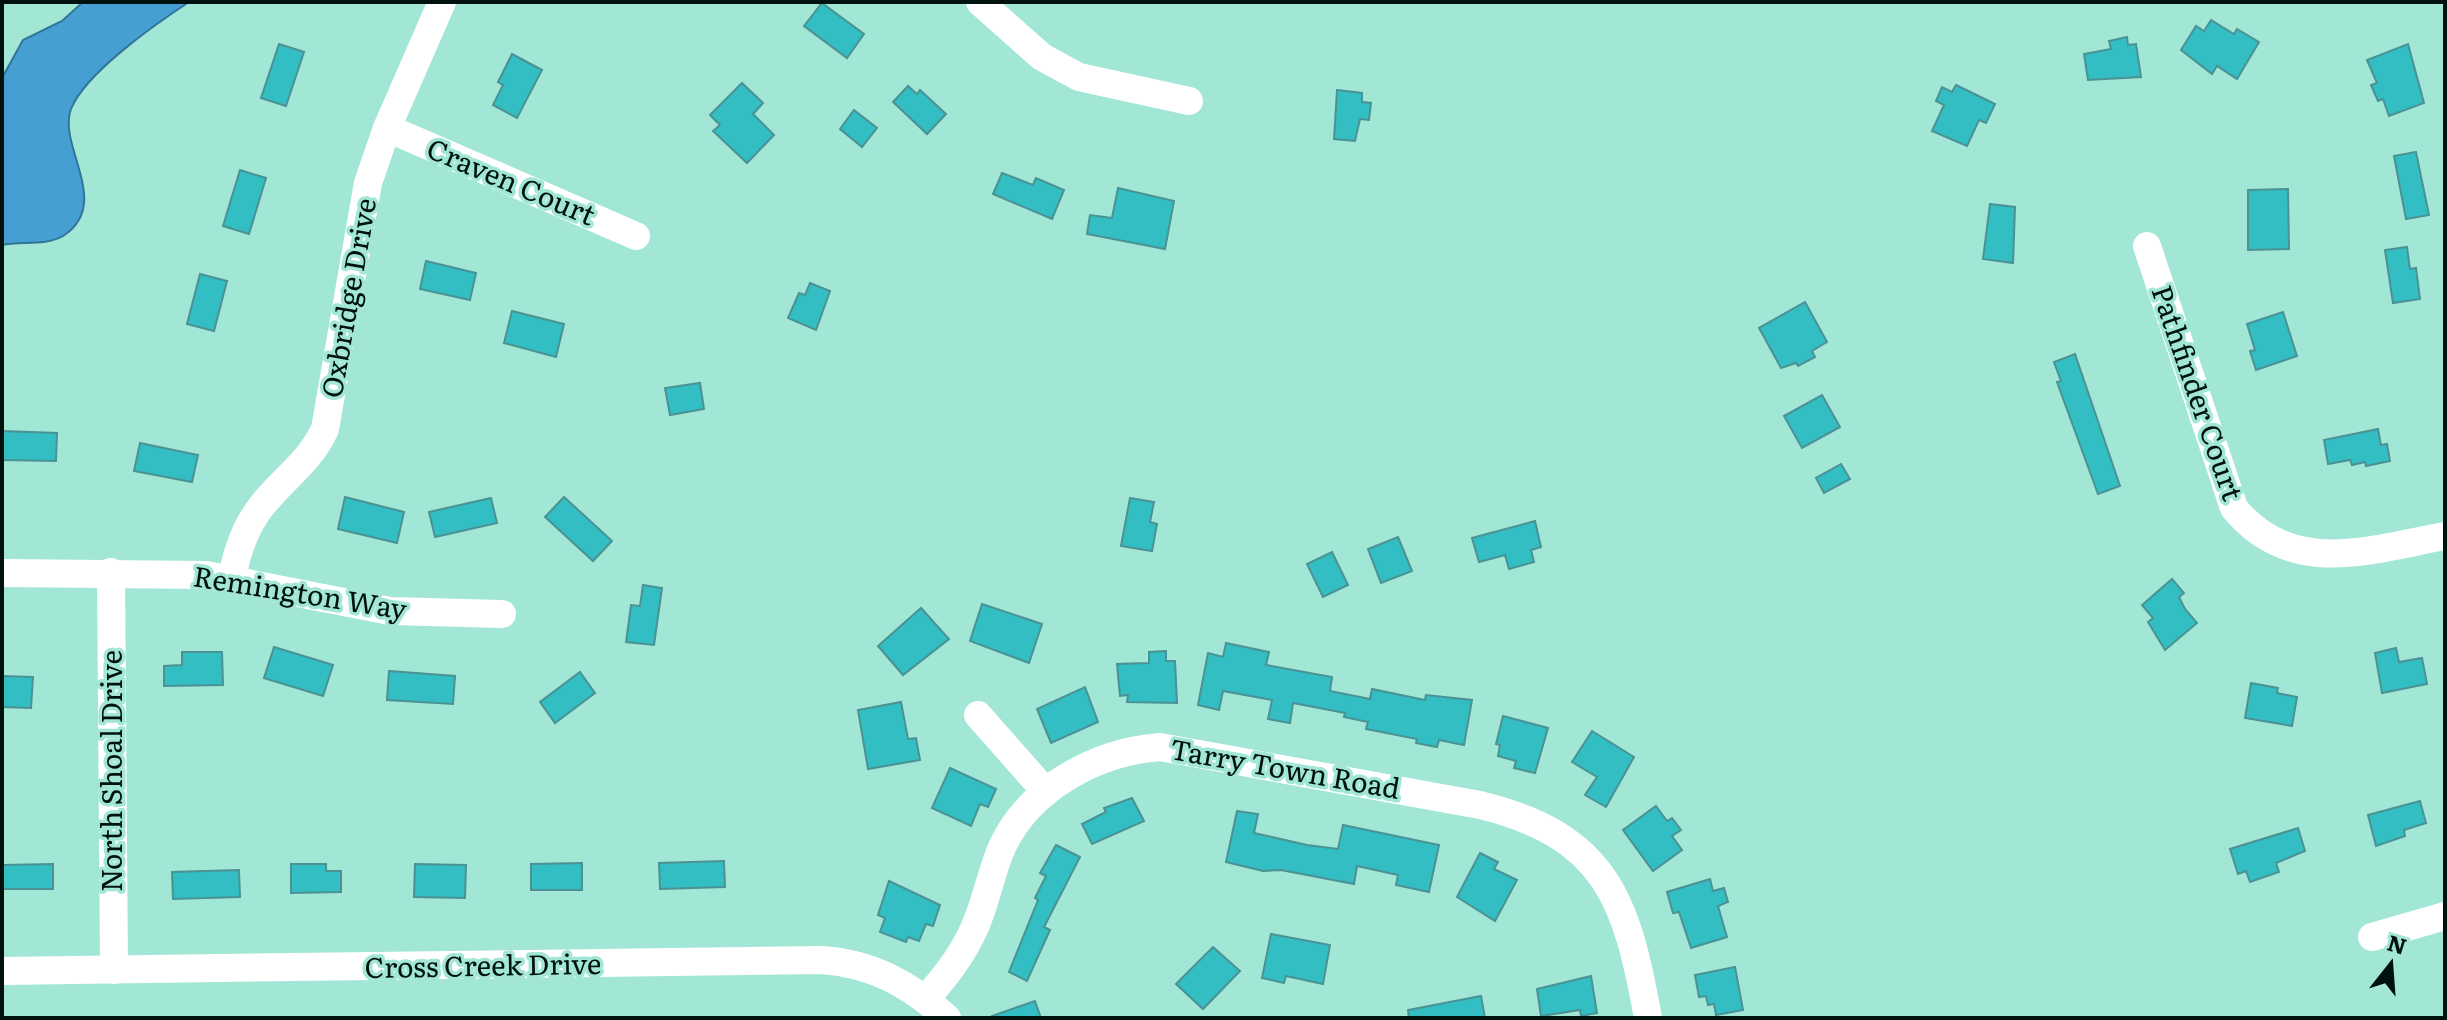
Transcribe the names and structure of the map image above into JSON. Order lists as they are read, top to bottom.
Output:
{
  "streets": {
    "street": [
      "Craven Court",
      "Oxbridge Drive",
      "Pathfinder Court",
      "Remington Way",
      "Tarry Town Road",
      "North Shoal Drive",
      "Cross Creek Drive"
    ]
  },
  "crossings": [
    ["Craven Court", "Oxbridge Drive"],
    ["Oxbridge Drive", "Remington Way"],
    ["Remington Way", "North Shoal Drive"],
    ["Tarry Town Road", "Cross Creek Drive"],
    ["North Shoal Drive", "Cross Creek Drive"]
  ],
  "north": "top"
}
